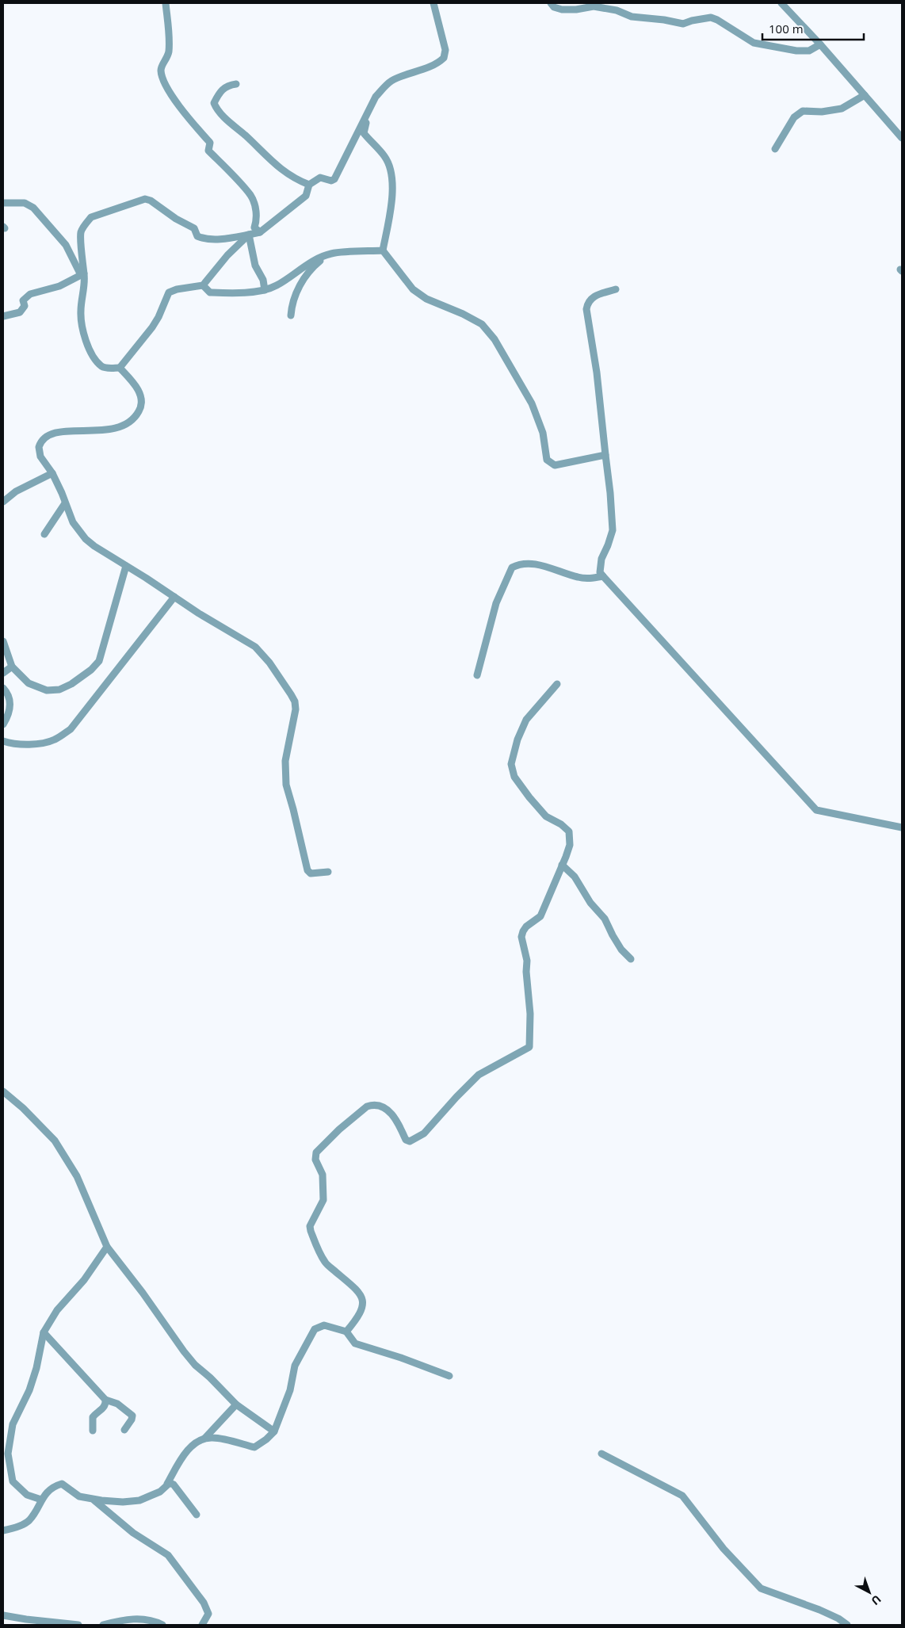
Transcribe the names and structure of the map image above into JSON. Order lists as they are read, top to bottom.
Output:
{
  "scale_bar": "100 m",
  "north": "bottom right"
}
